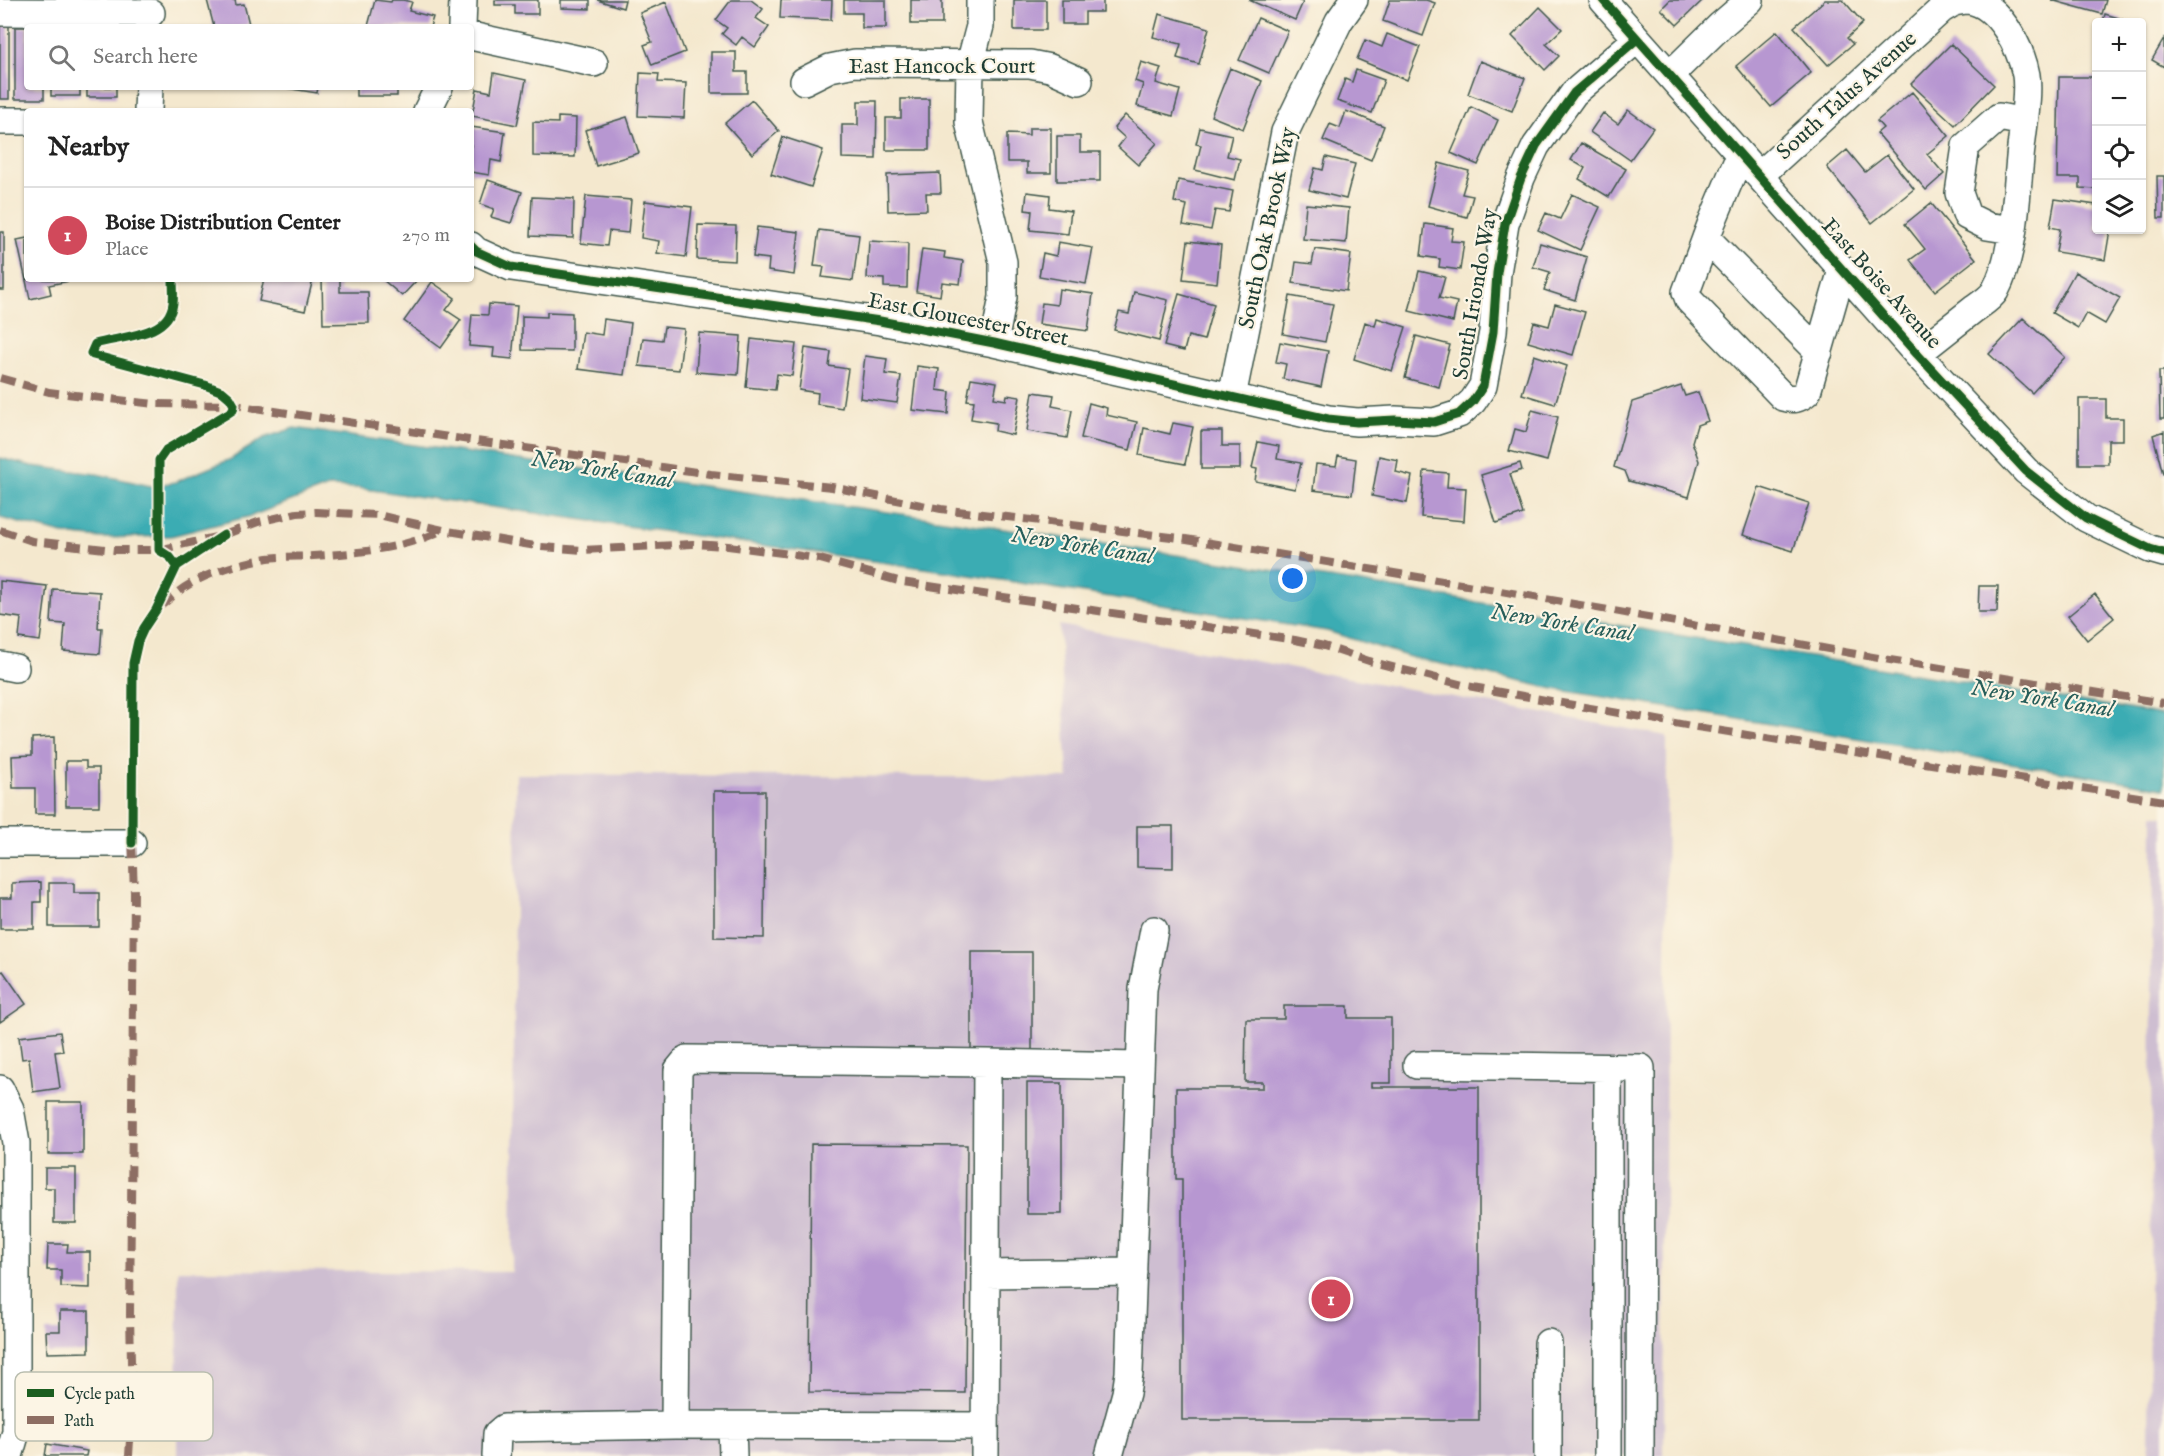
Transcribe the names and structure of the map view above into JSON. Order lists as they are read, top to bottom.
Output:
{
  "streets": {
    "street": [
      "East Hancock Court",
      "South Talus Avenue",
      "South Oak Brook Way",
      "East Boise Avenue",
      "South Iriondo Way",
      "East Gloucester Street"
    ]
  },
  "crossings": [
    ["South Talus Avenue", "East Boise Avenue"],
    ["South Oak Brook Way", "East Gloucester Street"],
    ["East Boise Avenue", "South Iriondo Way"],
    ["South Iriondo Way", "East Gloucester Street"]
  ],
  "water": ["New York Canal"],
  "legend": ["Cycle path", "Path"],
  "page": {
    "map_buttons": ["+", "−"],
    "search": "Search here",
    "heading": "Nearby",
    "list": [
      {
        "mark": "1",
        "name": "Boise Distribution Center",
        "note": "Place",
        "value": "270 m"
      }
    ],
    "pins": "1"
  }
}
